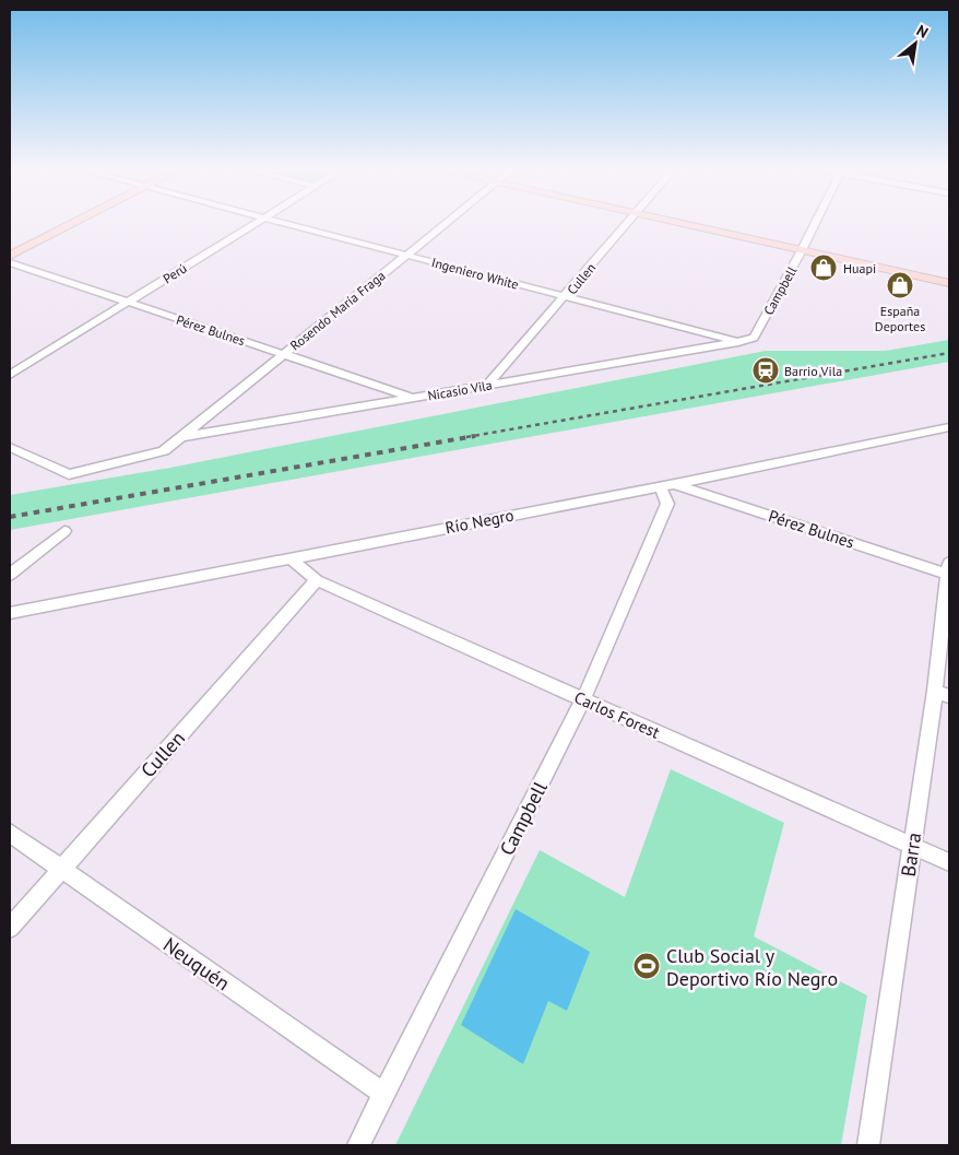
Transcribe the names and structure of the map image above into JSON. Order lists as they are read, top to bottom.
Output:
{
  "streets": {
    "street": [
      "Perú",
      "Ingeniero White",
      "Cullen",
      "Campbell",
      "Rosendo María Fraga",
      "Pérez Bulnes",
      "Nicasio Vila",
      "Río Negro",
      "Carlos Forest",
      "Barra",
      "Neuquén"
    ]
  },
  "crossings": [
    ["Perú", "Pérez Bulnes"],
    ["Ingeniero White", "Cullen"],
    ["Ingeniero White", "Campbell"],
    ["Ingeniero White", "Rosendo María Fraga"],
    ["Ingeniero White", "Nicasio Vila"],
    ["Cullen", "Nicasio Vila"],
    ["Cullen", "Carlos Forest"],
    ["Cullen", "Neuquén"],
    ["Campbell", "Pérez Bulnes"],
    ["Campbell", "Nicasio Vila"],
    ["Campbell", "Río Negro"],
    ["Campbell", "Carlos Forest"],
    ["Campbell", "Neuquén"],
    ["Rosendo María Fraga", "Pérez Bulnes"],
    ["Rosendo María Fraga", "Nicasio Vila"],
    ["Pérez Bulnes", "Nicasio Vila"],
    ["Pérez Bulnes", "Río Negro"],
    ["Pérez Bulnes", "Barra"],
    ["Río Negro", "Carlos Forest"],
    ["Carlos Forest", "Barra"]
  ],
  "places": {
    "shop": ["Huapi", "España Deportes"],
    "station": ["Barrio Vila"],
    "sports": ["Club Social y Deportivo Río Negro"]
  },
  "north": "top right"
}
